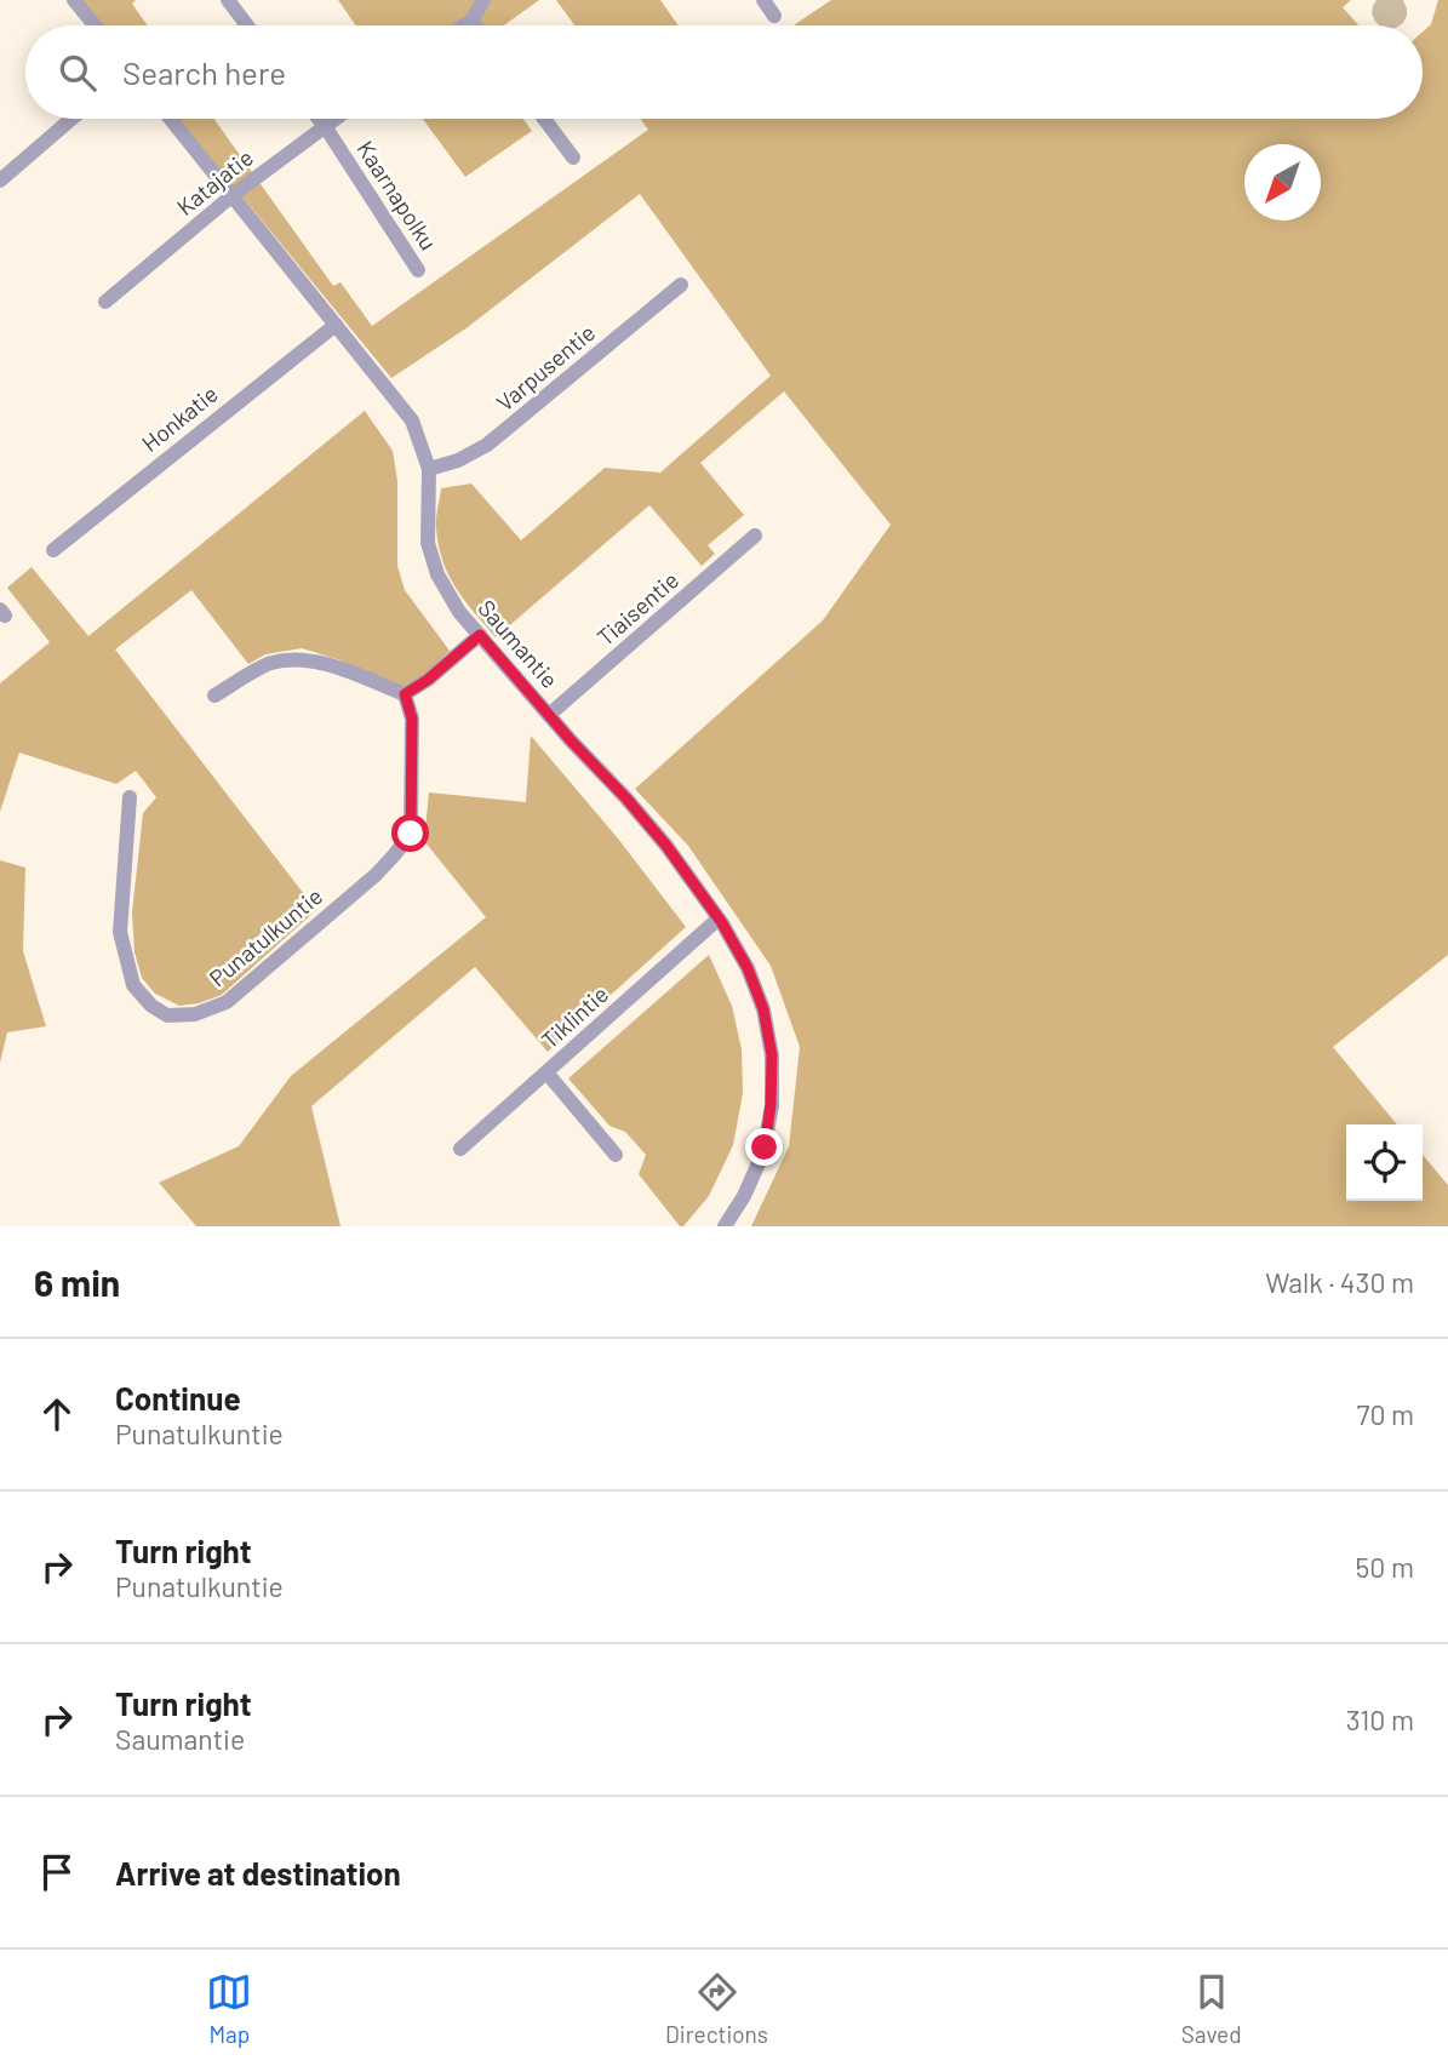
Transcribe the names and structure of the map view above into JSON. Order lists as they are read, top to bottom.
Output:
{
  "streets": {
    "street": [
      "Katajatie",
      "Kaarnapolku",
      "Varpusentie",
      "Honkatie",
      "Tiaisentie",
      "Saumantie",
      "Punatulkuntie",
      "Tiklintie"
    ]
  },
  "crossings": [
    ["Katajatie", "Kaarnapolku"],
    ["Katajatie", "Saumantie"],
    ["Varpusentie", "Saumantie"],
    ["Honkatie", "Saumantie"],
    ["Tiaisentie", "Saumantie"],
    ["Saumantie", "Tiklintie"]
  ],
  "north": "bottom left",
  "page": {
    "search": "Search here",
    "heading": ["6 min", "Walk · 430 m"],
    "list": [
      ["Continue", "Punatulkuntie", "70 m"],
      ["Turn right", "Punatulkuntie", "50 m"],
      ["Turn right", "Saumantie", "310 m"],
      "Arrive at destination"
    ],
    "nav": ["Map", "Directions", "Saved"]
  }
}
